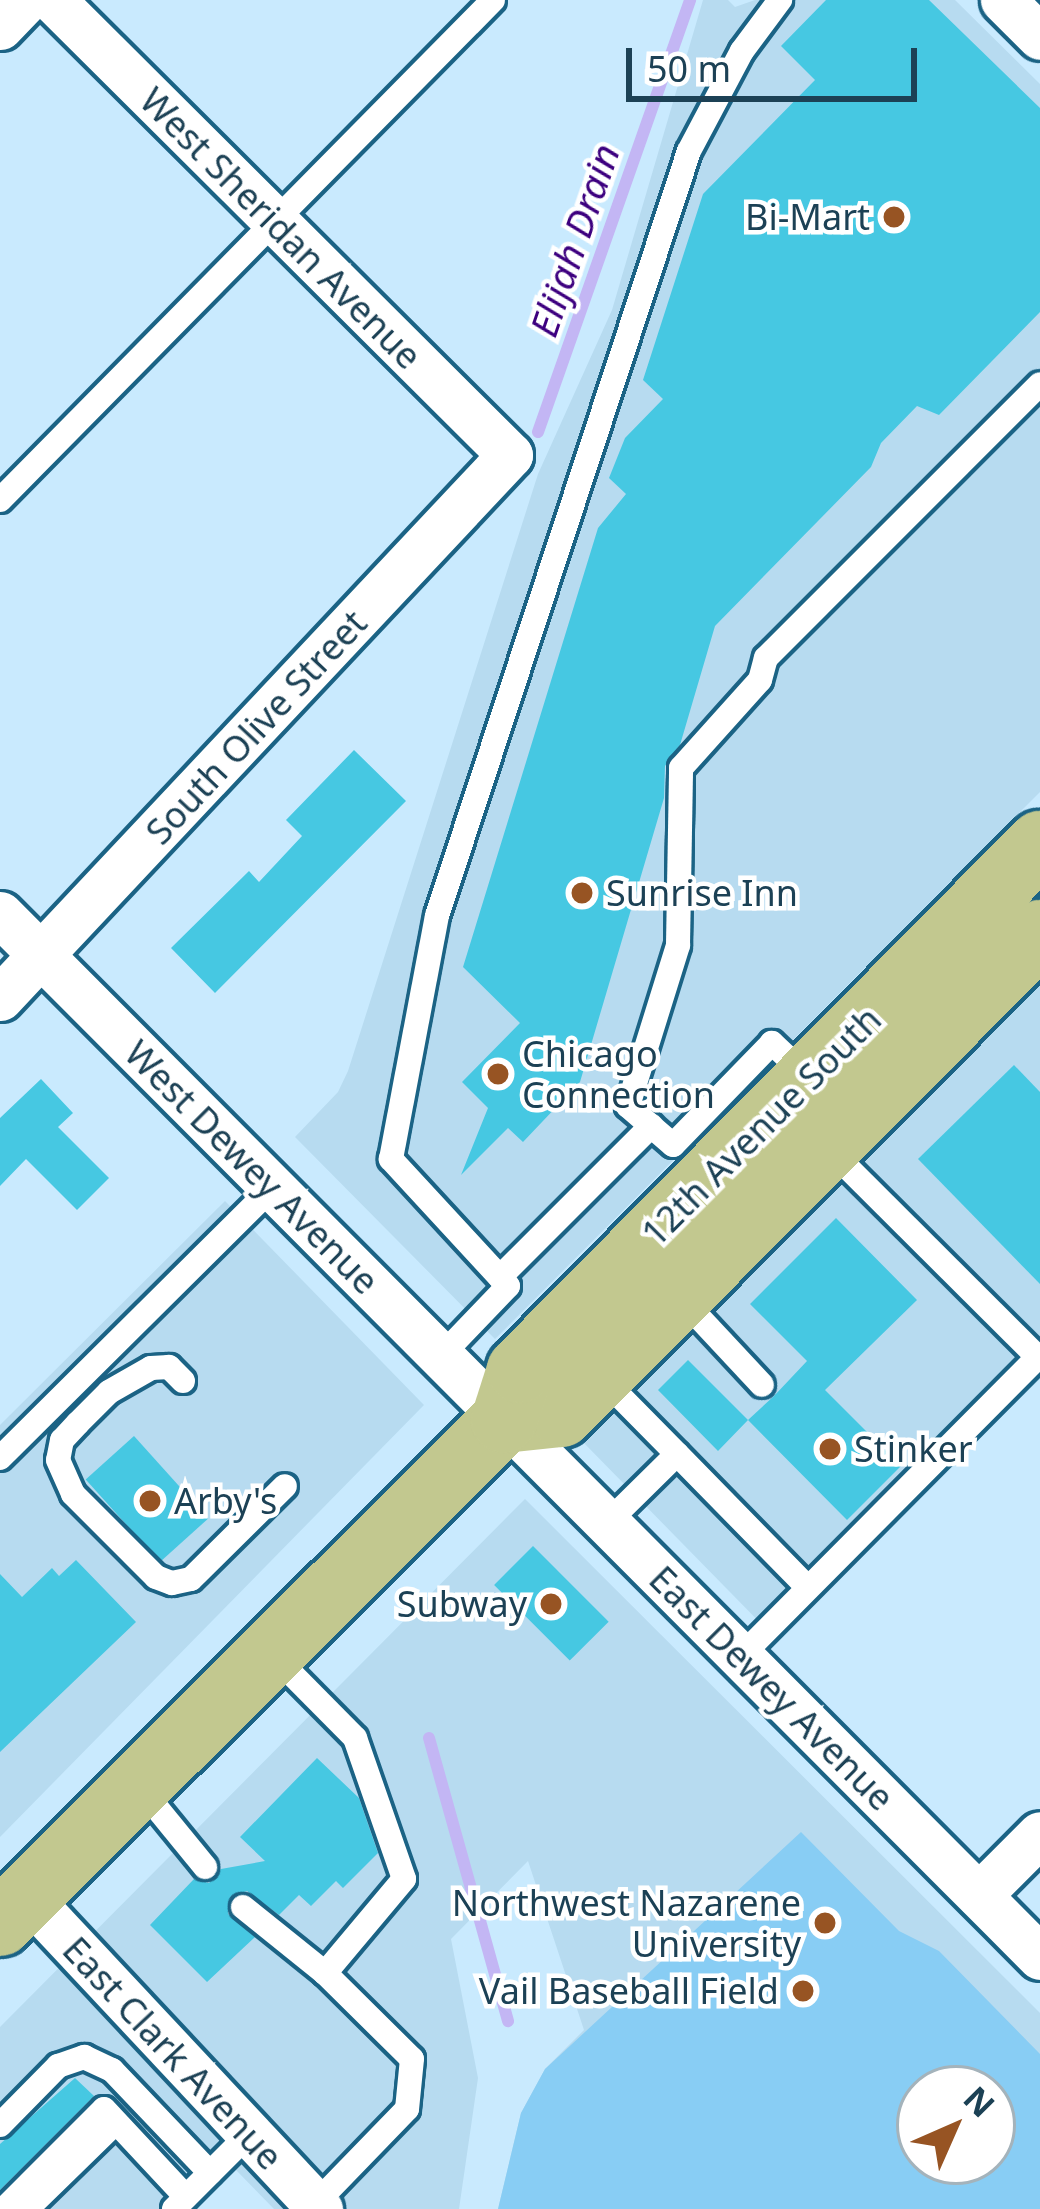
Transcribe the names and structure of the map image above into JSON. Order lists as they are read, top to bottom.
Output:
{
  "streets": {
    "main road": ["12th Avenue South"],
    "street": [
      "West Sheridan Avenue",
      "South Olive Street",
      "West Dewey Avenue",
      "East Dewey Avenue",
      "East Clark Avenue"
    ]
  },
  "crossings": [
    ["West Sheridan Avenue", "South Olive Street"],
    ["South Olive Street", "West Dewey Avenue"],
    ["12th Avenue South", "West Dewey Avenue"],
    ["12th Avenue South", "East Dewey Avenue"],
    ["12th Avenue South", "East Clark Avenue"],
    ["West Dewey Avenue", "East Dewey Avenue"]
  ],
  "water": ["Elijah Drain"],
  "places": [
    "Bi-Mart",
    "Sunrise Inn",
    "Chicago Connection",
    "Stinker",
    "Arby's",
    "Subway",
    "Northwest Nazarene University",
    "Vail Baseball Field"
  ],
  "scale_bar": "50 m",
  "north": "top right"
}
